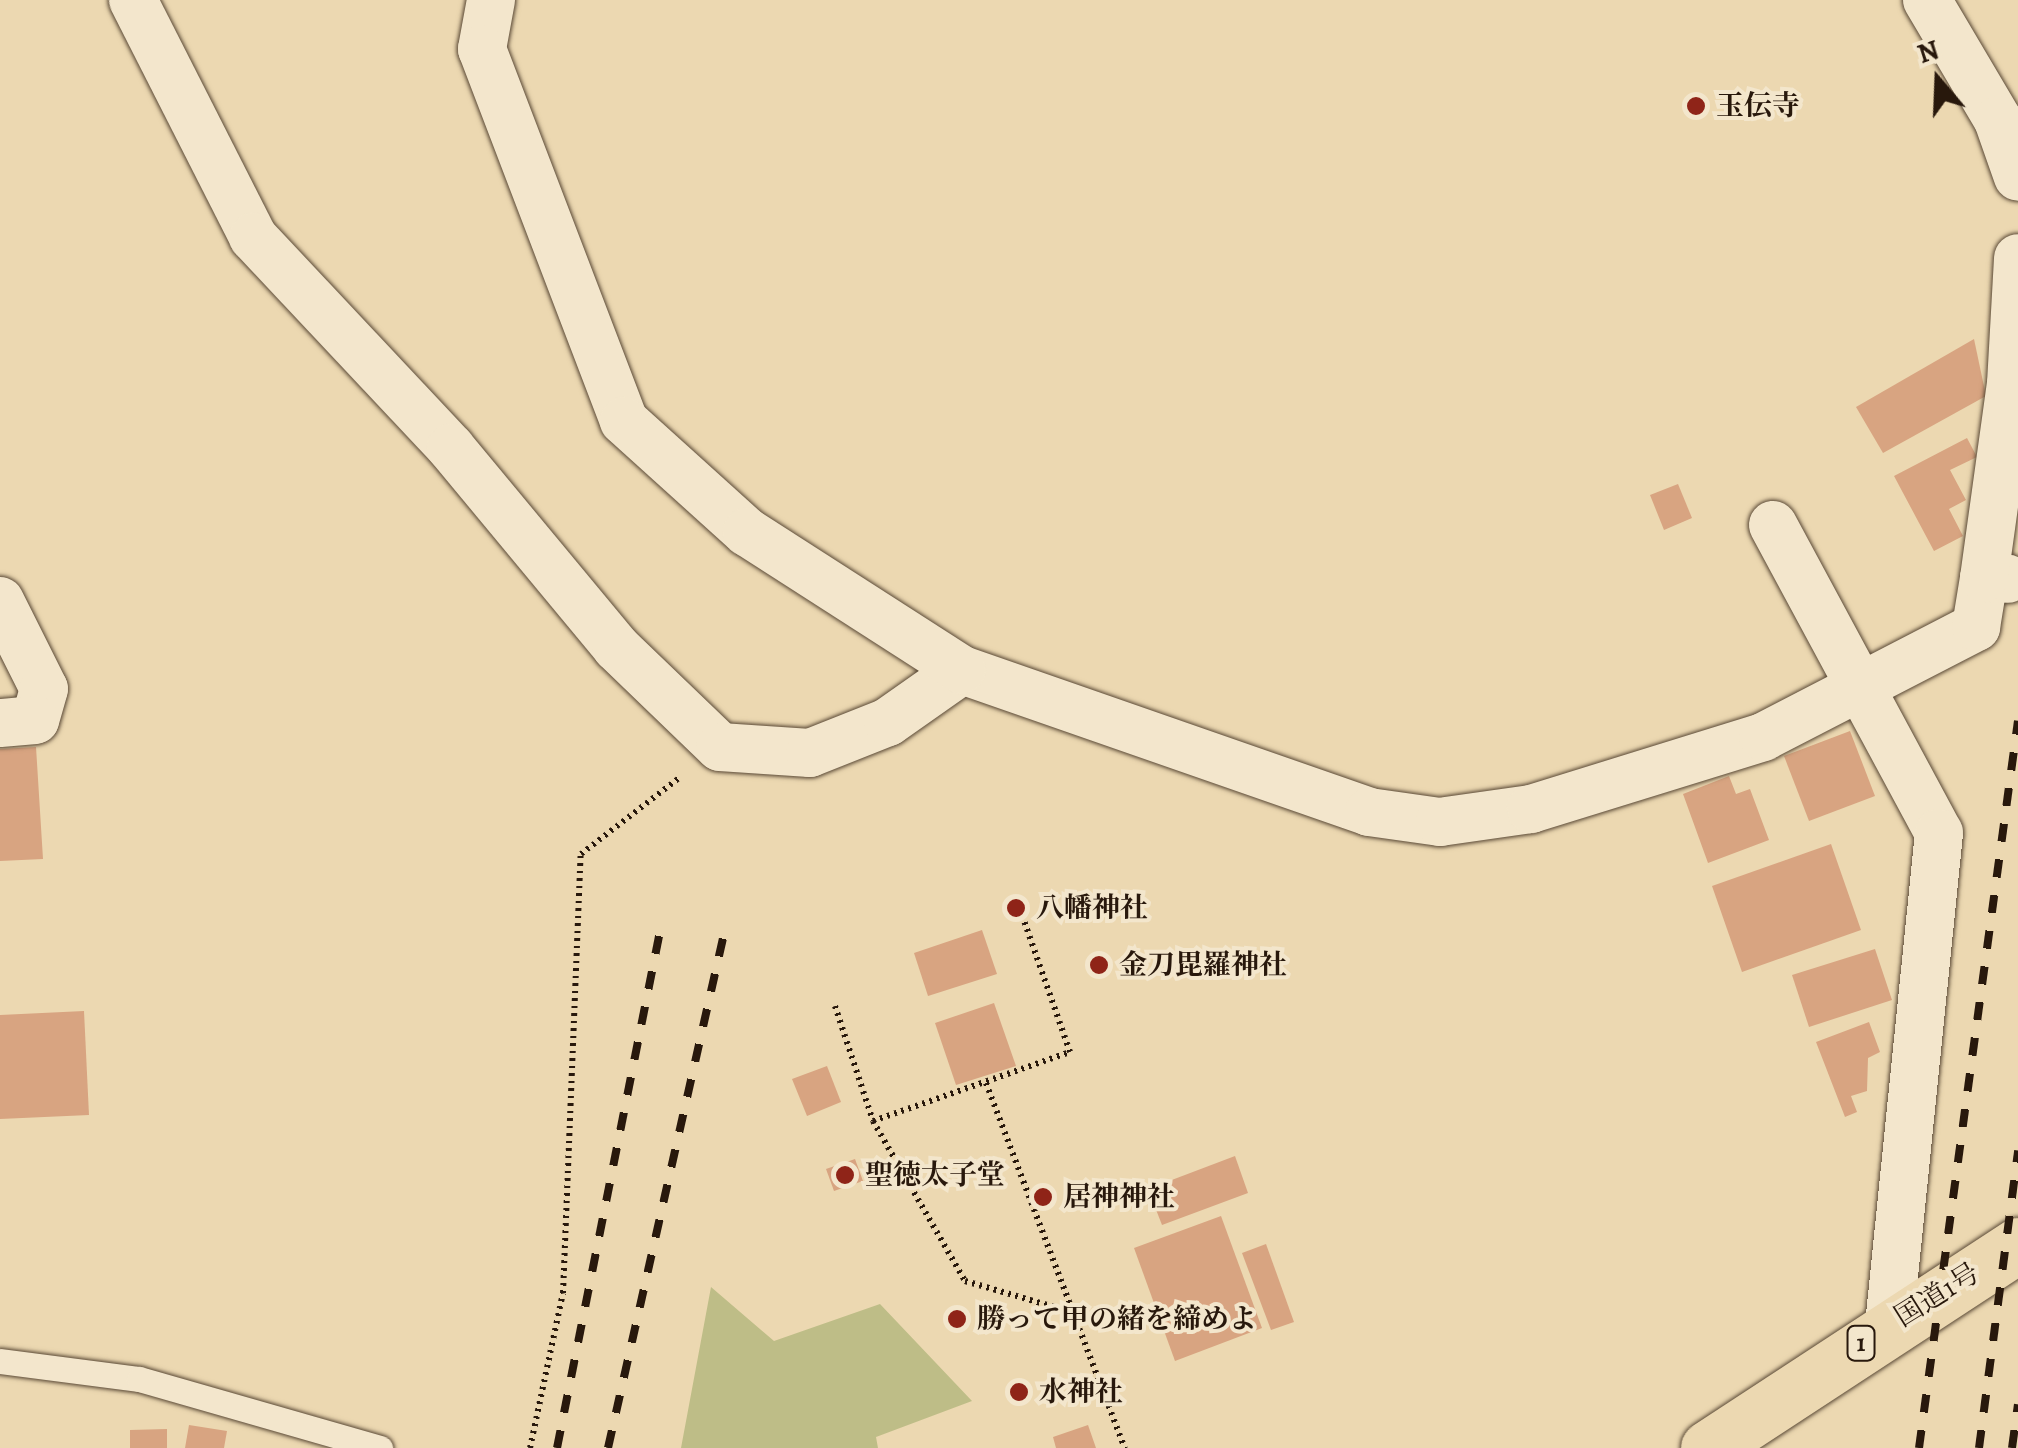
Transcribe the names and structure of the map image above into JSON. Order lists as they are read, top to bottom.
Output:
{
  "streets": {
    "highway": ["国道1号", "1"]
  },
  "places": [
    "玉伝寺",
    "八幡神社",
    "金刀毘羅神社",
    "聖徳太子堂",
    "居神神社",
    "勝って甲の緒を締めよ",
    "水神社"
  ],
  "north": "top"
}
